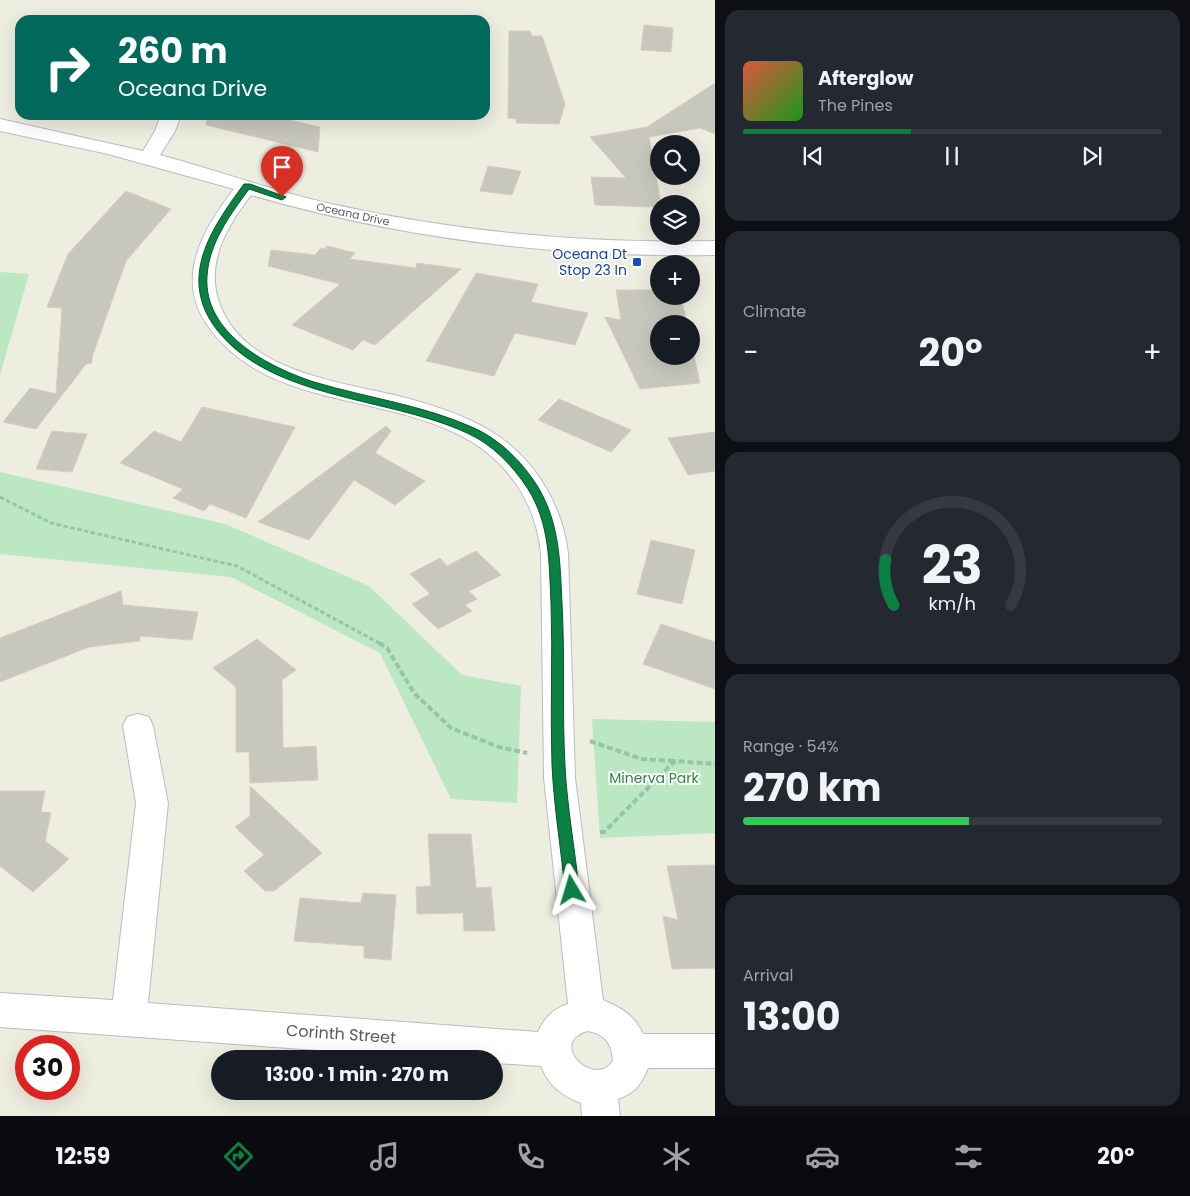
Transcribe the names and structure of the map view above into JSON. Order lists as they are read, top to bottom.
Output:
{
  "streets": {
    "street": ["Oceana Drive", "Corinth Street"]
  },
  "parks": ["Minerva Park"],
  "places": {
    "transit": ["Oceana Dt Stop 23 In"]
  },
  "page": {
    "turn": ["260 m", "Oceana Drive"],
    "song": ["Afterglow", "The Pines"],
    "map_buttons": ["+", "−"],
    "tile": [
      "Climate",
      ["Range · 54%", "270 km"],
      ["Arrival", "13:00"]
    ],
    "heat": ["−", "20°", "+"],
    "limit": "30",
    "trip": "13:00 · 1 min · 270 m",
    "tabs": ["12:59", "20°"],
    "gauge": ["23", "km/h"]
  }
}
